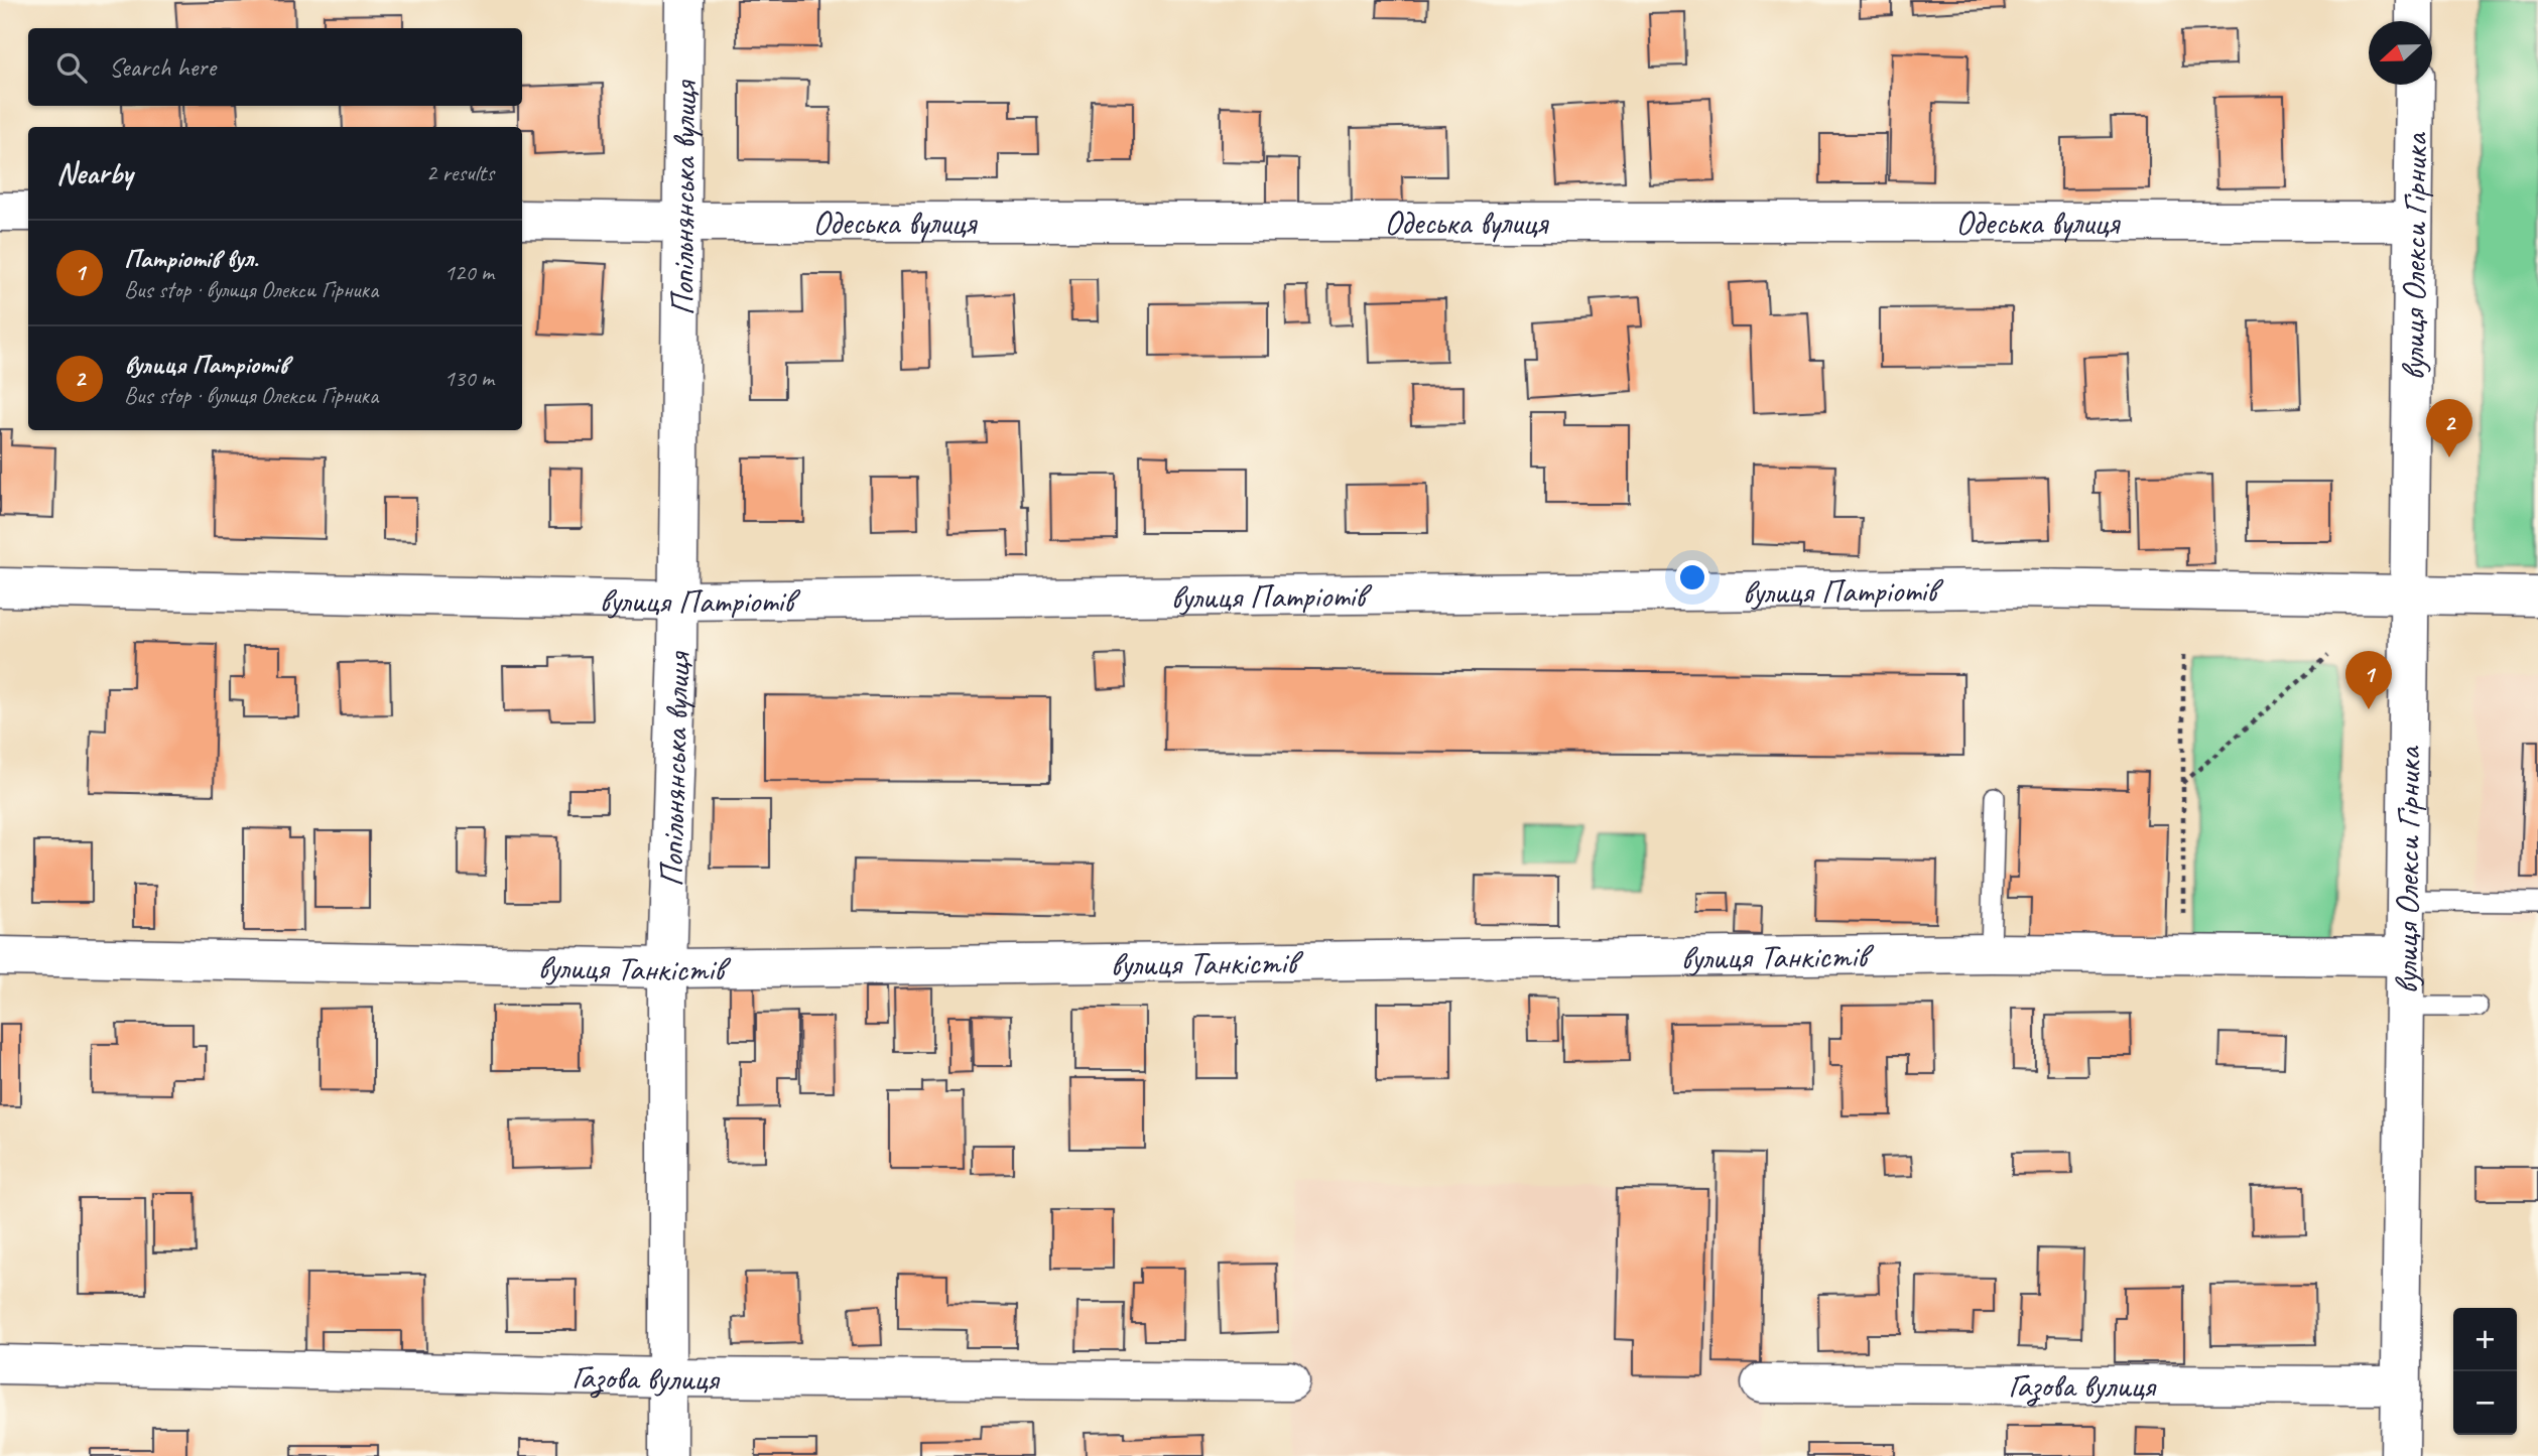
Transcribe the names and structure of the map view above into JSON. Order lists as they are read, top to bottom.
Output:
{
  "streets": {
    "street": [
      "Попільнянська вулиця",
      "Одеська вулиця",
      "вулиця Олекси Гірника",
      "вулиця Патріотів",
      "вулиця Танкістів",
      "Газова вулиця"
    ]
  },
  "crossings": [
    ["Попільнянська вулиця", "Одеська вулиця"],
    ["Попільнянська вулиця", "вулиця Патріотів"],
    ["Попільнянська вулиця", "вулиця Танкістів"],
    ["Попільнянська вулиця", "Газова вулиця"],
    ["Одеська вулиця", "вулиця Олекси Гірника"],
    ["вулиця Олекси Гірника", "вулиця Патріотів"],
    ["вулиця Олекси Гірника", "вулиця Танкістів"],
    ["вулиця Олекси Гірника", "Газова вулиця"]
  ],
  "north": "left",
  "page": {
    "search": "Search here",
    "heading": ["Nearby", "2 results"],
    "list": [
      {
        "mark": "1",
        "name": "Патріотів вул.",
        "note": "Bus stop · вулиця Олекси Гірника",
        "value": "120 m"
      },
      {
        "mark": "2",
        "name": "вулиця Патріотів",
        "note": "Bus stop · вулиця Олекси Гірника",
        "value": "130 m"
      }
    ],
    "pins": ["2", "1"],
    "map_buttons": ["+", "−"]
  }
}
